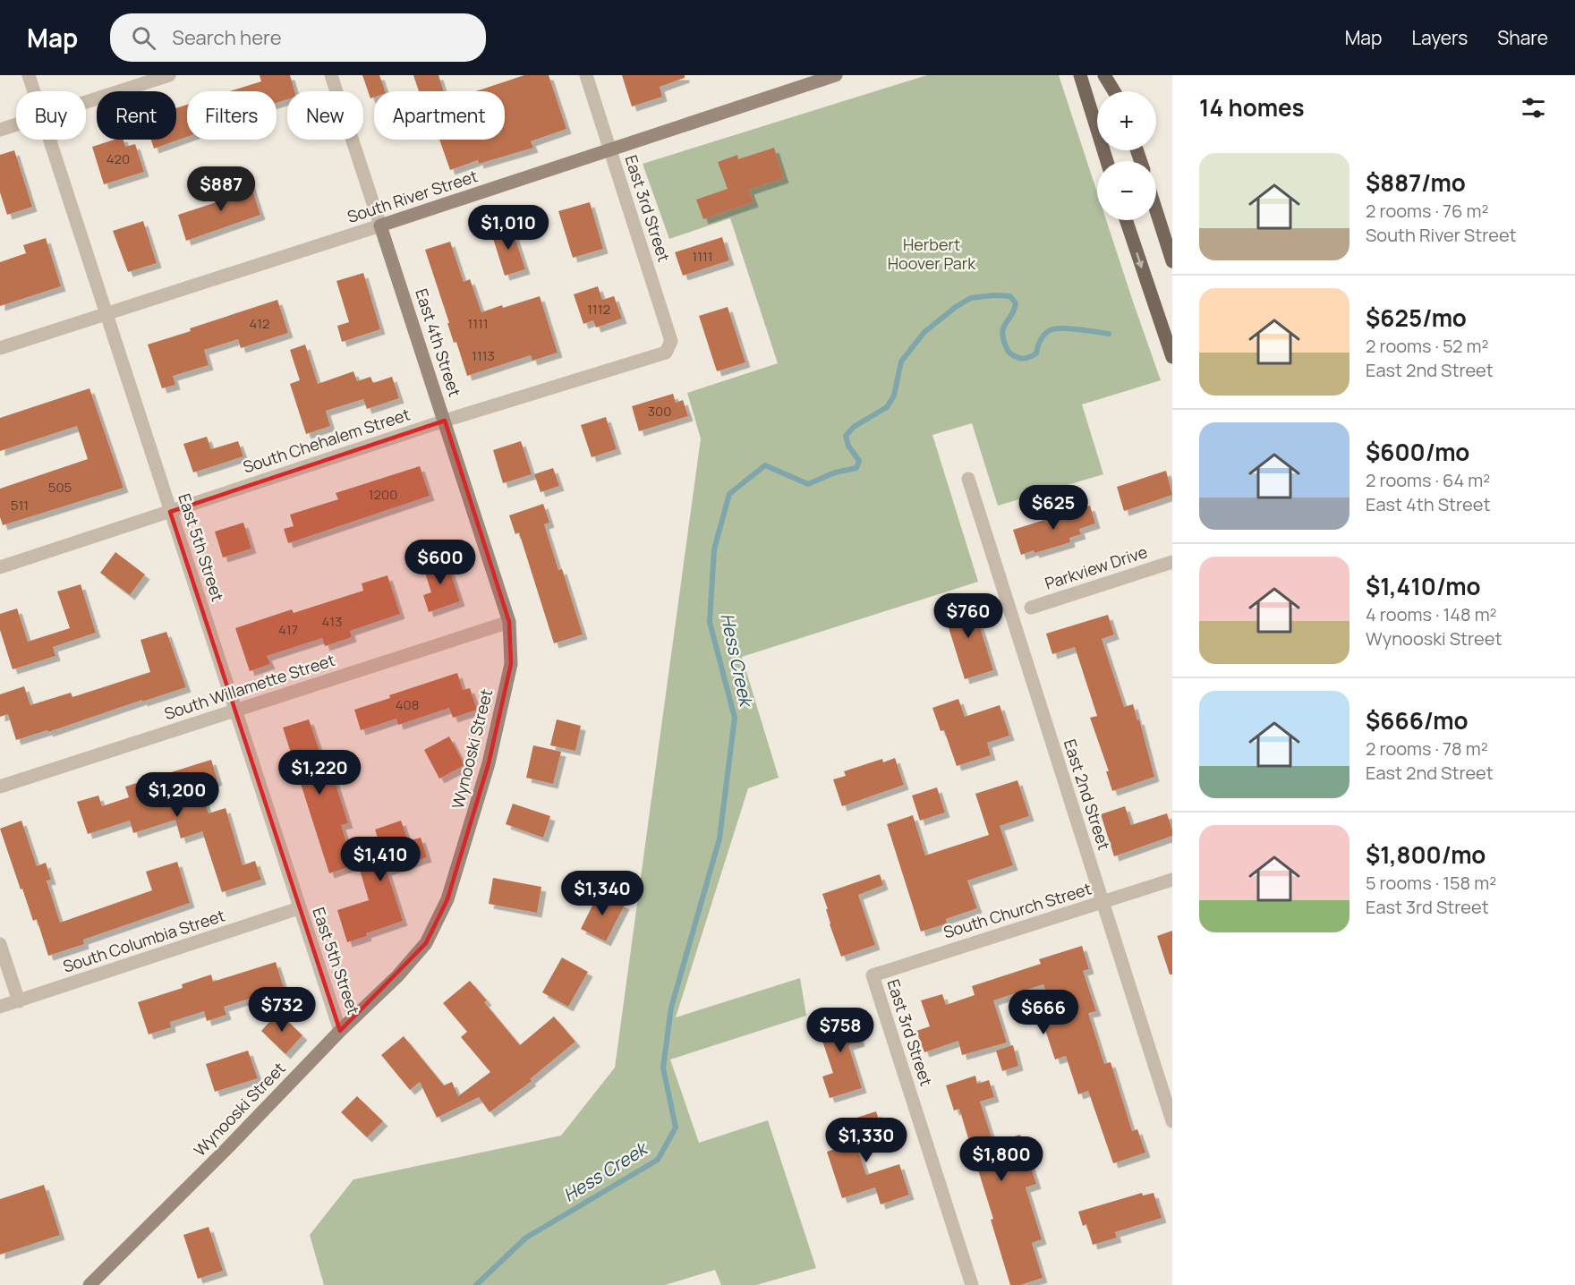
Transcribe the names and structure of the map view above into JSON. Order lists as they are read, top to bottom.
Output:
{
  "streets": {
    "main road": ["South River Street", "East 4th Street", "Wynooski Street"],
    "street": [
      "East 3rd Street",
      "South Chehalem Street",
      "East 5th Street",
      "Parkview Drive",
      "South Willamette Street",
      "East 2nd Street",
      "South Church Street",
      "South Columbia Street"
    ]
  },
  "crossings": [
    ["South River Street", "East 3rd Street"],
    ["South River Street", "East 4th Street"],
    ["South River Street", "East 5th Street"],
    ["East 3rd Street", "South Chehalem Street"],
    ["East 3rd Street", "South Church Street"],
    ["East 4th Street", "South Chehalem Street"],
    ["East 4th Street", "South Willamette Street"],
    ["East 4th Street", "Wynooski Street"],
    ["South Chehalem Street", "East 5th Street"],
    ["East 5th Street", "South Willamette Street"],
    ["East 5th Street", "Wynooski Street"],
    ["East 5th Street", "South Columbia Street"],
    ["South Willamette Street", "Wynooski Street"],
    ["East 2nd Street", "South Church Street"]
  ],
  "water": ["Hess Creek"],
  "parks": ["Herbert Hoover Park"],
  "house_numbers": [
    "420",
    "1111",
    "1112",
    "412",
    "1111",
    "1113",
    "300",
    "505",
    "1200",
    "511",
    "413",
    "417",
    "408"
  ],
  "page": {
    "header": "Map",
    "search": "Search here",
    "nav": ["Map", "Layers", "Share"],
    "heading": "14 homes",
    "map_buttons": ["+", "−"],
    "chip": [
      "Buy",
      "Rent",
      "Filters",
      "New",
      "Apartment"
    ],
    "list": [
      {
        "name": "$887/mo",
        "note": "2 rooms · 76 m² · South River Street"
      },
      {
        "name": "$625/mo",
        "note": "2 rooms · 52 m² · East 2nd Street"
      },
      {
        "name": "$600/mo",
        "note": "2 rooms · 64 m² · East 4th Street"
      },
      {
        "name": "$1,410/mo",
        "note": "4 rooms · 148 m² · Wynooski Street"
      },
      {
        "name": "$666/mo",
        "note": "2 rooms · 78 m² · East 2nd Street"
      },
      {
        "name": "$1,800/mo",
        "note": "5 rooms · 158 m² · East 3rd Street"
      }
    ],
    "price": [
      "$887",
      "$1,010",
      "$625",
      "$600",
      "$760",
      "$1,220",
      "$1,200",
      "$1,410",
      "$1,340",
      "$732",
      "$666",
      "$758",
      "$1,330",
      "$1,800"
    ]
  }
}
